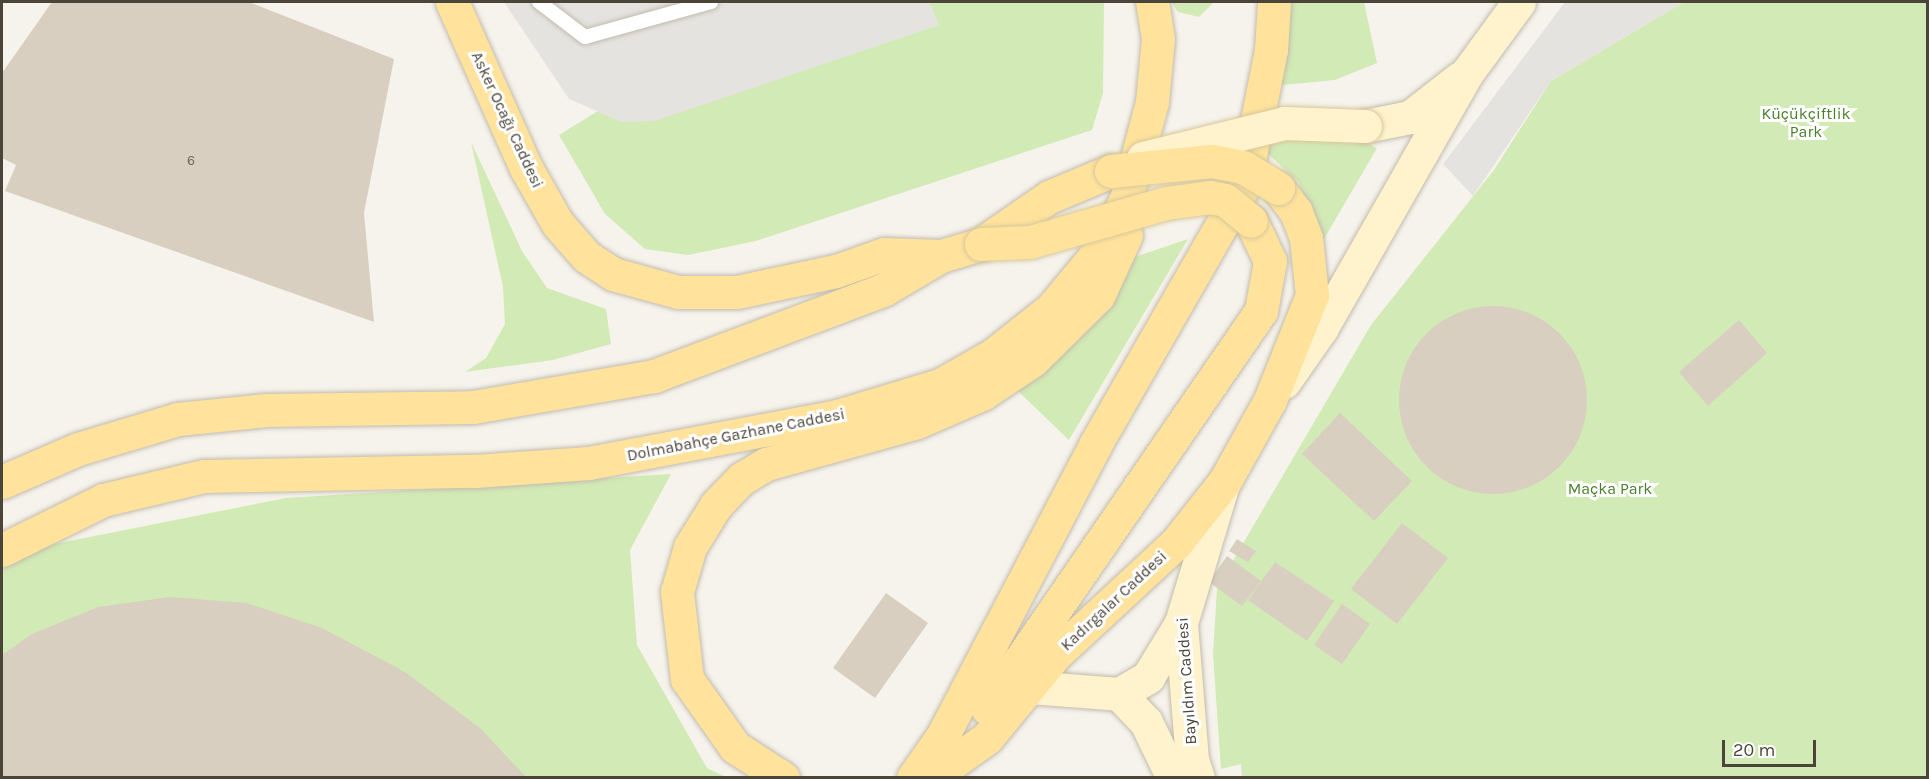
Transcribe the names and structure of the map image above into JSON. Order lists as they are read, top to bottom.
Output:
{
  "streets": {
    "main road": [
      "Asker Ocağı Caddesi",
      "Dolmabahçe Gazhane Caddesi",
      "Kadırgalar Caddesi",
      "Bayıldım Caddesi"
    ]
  },
  "crossings": [
    ["Kadırgalar Caddesi", "Bayıldım Caddesi"]
  ],
  "parks": ["Küçükçiftlik Park", "Maçka Park"],
  "house_numbers": ["6"],
  "scale_bar": "20 m"
}
